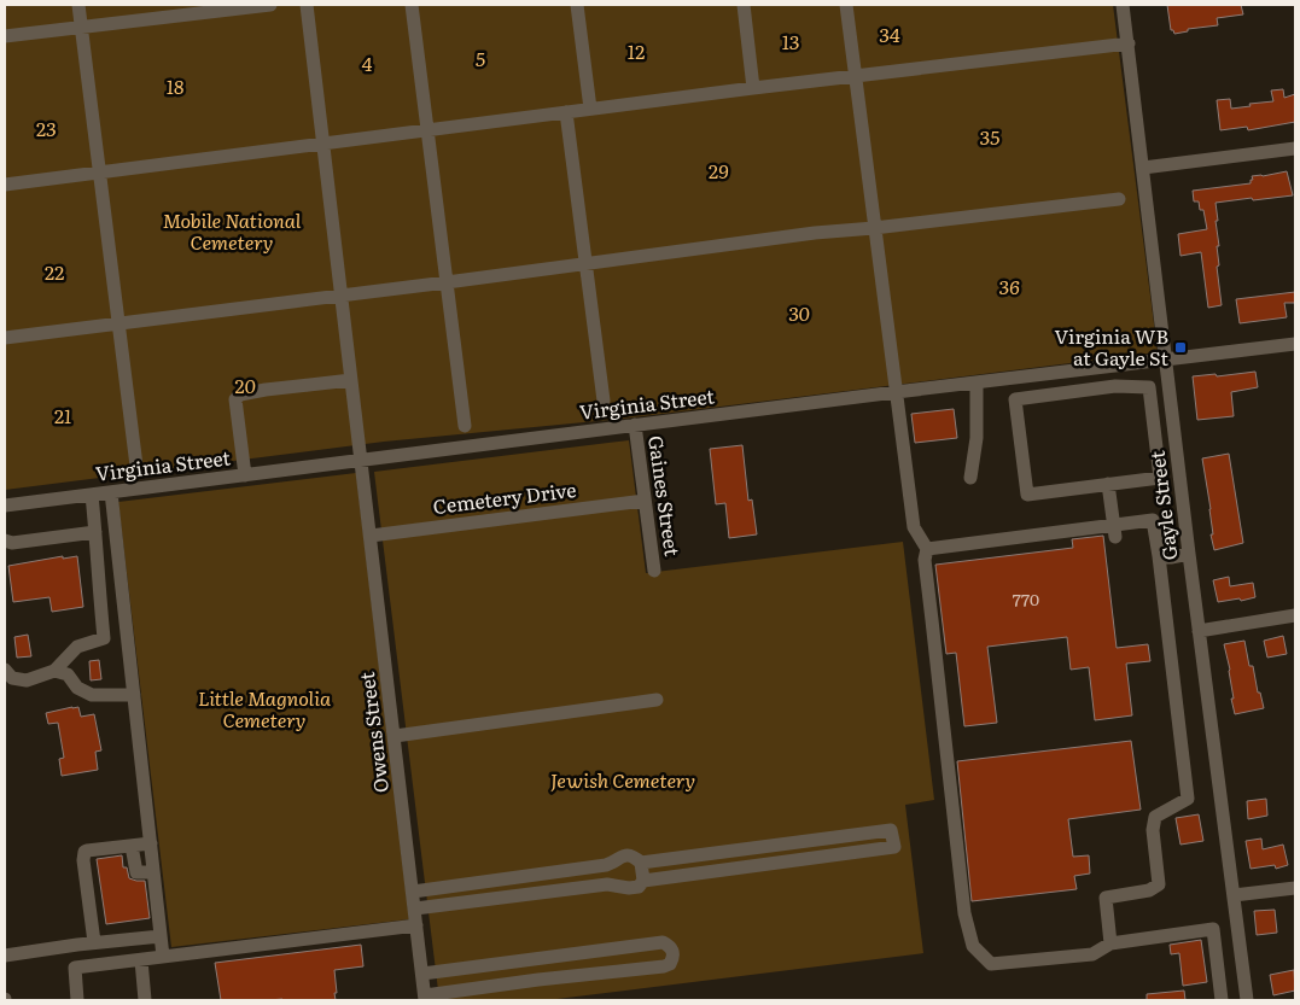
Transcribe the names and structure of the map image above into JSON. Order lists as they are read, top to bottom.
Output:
{
  "streets": {
    "street": [
      "Virginia Street",
      "Gaines Street",
      "Cemetery Drive",
      "Gayle Street",
      "Owens Street"
    ]
  },
  "crossings": [
    ["Virginia Street", "Gaines Street"],
    ["Virginia Street", "Gayle Street"],
    ["Virginia Street", "Owens Street"],
    ["Gaines Street", "Cemetery Drive"],
    ["Cemetery Drive", "Owens Street"]
  ],
  "parks": [
    "34",
    "13",
    "12",
    "5",
    "4",
    "18",
    "23",
    "35",
    "29",
    "Mobile National Cemetery",
    "22",
    "36",
    "30",
    "20",
    "21",
    "Little Magnolia Cemetery",
    "Jewish Cemetery"
  ],
  "places": {
    "transit": ["Virginia WB at Gayle St"]
  },
  "house_numbers": ["770"]
}
